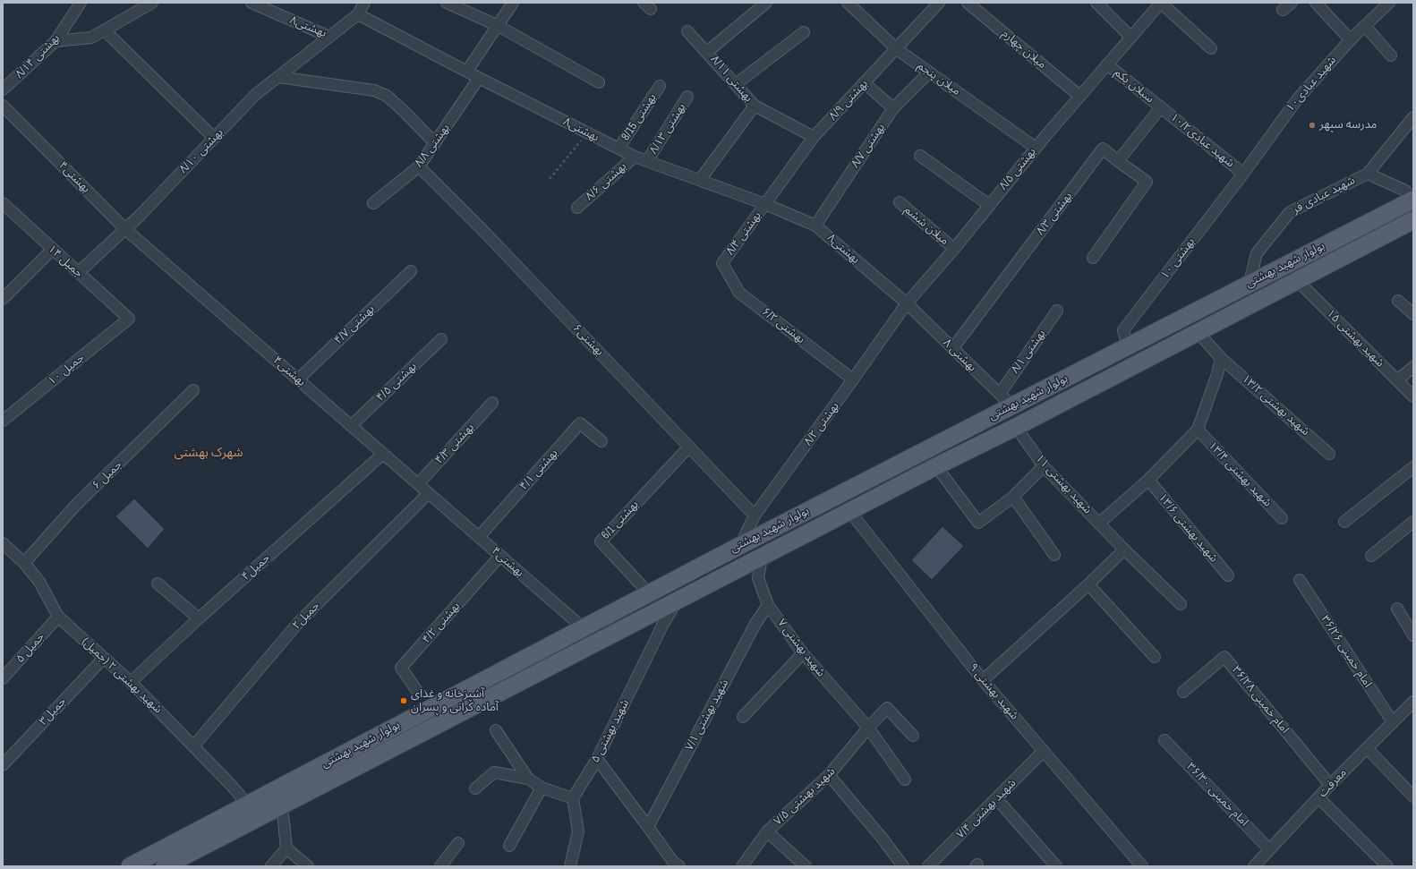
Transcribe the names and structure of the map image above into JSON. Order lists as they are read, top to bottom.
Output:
{
  "streets": {
    "main road": ["بولوار شهید بهشتی"],
    "street": [
      "بهشتی۸",
      "میلان چهارم",
      "بهشتی ۸/۱۴",
      "بهشتی ۸/۱۱",
      "میلان پنجم",
      "شهید عبادی۱۰",
      "سبلان یکم",
      "بهشتی ۸/۹",
      "بهشتی 8/15",
      "بهشتی ۸/۱۳",
      "شهید عبادی۱۰/۲",
      "بهشتی ۸/۸",
      "بهشتی ۸/۷",
      "بهشتی ۸/۱۰",
      "بهشتی ۸/۵",
      "بهشتی۴",
      "بهشتی ۸/۶",
      "شهید عبادی فر",
      "بهشتی ۸/۳",
      "میلان ششم",
      "بهشتی ۸/۴",
      "بهشتی ۱۰",
      "جمیل ۱۴",
      "بهشتی ۴/۷",
      "بهشتی ۶/۲",
      "شهید بهشتی ۱۵",
      "بهشتی۶",
      "بهشتی ۸/۱",
      "۸ بهشتی",
      "جمیل ۱۰",
      "بهشتی ۴/۵",
      "شهید بهشتی ۱۳/۲",
      "بهشتی ۸/۲",
      "بهشتی ۴/۳",
      "بهشتی ۴/۱",
      "شهید بهشتی ۱۳/۴",
      "جمیل ۶",
      "شهید بهشتی ۱۱",
      "بهشتی 6/1",
      "شهید بهشتی ۱۳/۶",
      "جمیل۴",
      "جمیل۲",
      "بهشتی ۴/۲",
      "جمیل ۵",
      "شهید بهشتی ۷",
      "امام خمینی ۳۶/۲۶",
      "شهید بهشتی ۲ (جمیل)",
      "شهید بهشتی ۹",
      "امام خمینی ۳۶/۲۸",
      "جمیل۳",
      "شهید بهشتی ۷/۱",
      "شهید بهشتی ۵",
      "معرفت",
      "امام خمینی ۳۶/۳۰",
      "شهید بهشتی ۷/۵",
      "شهید بهشتی ۷/۴"
    ]
  },
  "crossings": [
    ["بهشتی۸", "بهشتی ۸/۱۱"],
    ["بهشتی۸", "بهشتی ۸/۹"],
    ["بهشتی۸", "بهشتی 8/15"],
    ["بهشتی۸", "بهشتی ۸/۱۳"],
    ["بهشتی۸", "بهشتی ۸/۸"],
    ["بهشتی۸", "بهشتی ۸/۷"],
    ["بهشتی۸", "بهشتی ۸/۱۰"],
    ["بهشتی۸", "بهشتی ۸/۵"],
    ["بهشتی۸", "بهشتی ۸/۶"],
    ["بهشتی۸", "بهشتی ۸/۴"],
    ["بهشتی۸", "۸ بهشتی"],
    ["بهشتی۸", "بهشتی ۸/۲"],
    ["میلان چهارم", "بهشتی ۸/۵"],
    ["میلان پنجم", "بهشتی ۸/۹"],
    ["میلان پنجم", "بهشتی ۸/۷"],
    ["میلان پنجم", "بهشتی ۸/۵"],
    ["شهید عبادی۱۰", "شهید عبادی۱۰/۲"],
    ["شهید عبادی۱۰", "بهشتی ۱۰"],
    ["سبلان یکم", "شهید عبادی۱۰/۲"],
    ["سبلان یکم", "بهشتی ۸/۵"],
    ["بهشتی ۸/۹", "بهشتی ۸/۴"],
    ["شهید عبادی۱۰/۲", "بهشتی ۱۰"],
    ["بهشتی ۸/۸", "بهشتی۶"],
    ["بهشتی ۸/۱۰", "بهشتی۴"],
    ["بهشتی ۸/۱۰", "جمیل ۱۴"],
    ["بهشتی ۸/۵", "میلان ششم"],
    ["بهشتی ۸/۵", "۸ بهشتی"],
    ["بهشتی ۸/۵", "بهشتی ۸/۲"],
    ["بهشتی۴", "بولوار شهید بهشتی"],
    ["بهشتی۴", "بهشتی ۴/۷"],
    ["بهشتی۴", "بهشتی ۴/۵"],
    ["بهشتی۴", "بهشتی ۴/۳"],
    ["بهشتی۴", "بهشتی ۴/۱"],
    ["بهشتی۴", "جمیل۴"],
    ["بهشتی۴", "جمیل۲"],
    ["بهشتی۴", "بهشتی ۴/۲"],
    ["شهید عبادی فر", "بولوار شهید بهشتی"],
    ["بهشتی ۸/۳", "۸ بهشتی"],
    ["بهشتی ۸/۴", "بهشتی ۶/۲"],
    ["بهشتی ۱۰", "بولوار شهید بهشتی"],
    ["جمیل ۱۴", "جمیل ۱۰"],
    ["بولوار شهید بهشتی", "شهید بهشتی ۱۵"],
    ["بولوار شهید بهشتی", "۸ بهشتی"],
    ["بولوار شهید بهشتی", "شهید بهشتی ۱۳/۲"],
    ["بولوار شهید بهشتی", "بهشتی ۸/۲"],
    ["بولوار شهید بهشتی", "شهید بهشتی ۱۱"],
    ["بولوار شهید بهشتی", "بهشتی 6/1"],
    ["بولوار شهید بهشتی", "شهید بهشتی ۷"],
    ["بولوار شهید بهشتی", "شهید بهشتی ۲ (جمیل)"],
    ["بولوار شهید بهشتی", "شهید بهشتی ۹"],
    ["بولوار شهید بهشتی", "شهید بهشتی ۵"],
    ["بهشتی ۶/۲", "بهشتی ۸/۲"],
    ["بهشتی۶", "بهشتی ۸/۲"],
    ["بهشتی۶", "بهشتی 6/1"],
    ["بهشتی ۸/۱", "۸ بهشتی"],
    ["۸ بهشتی", "بهشتی ۸/۲"],
    ["جمیل ۶", "شهید بهشتی ۲ (جمیل)"],
    ["جمیل۴", "شهید بهشتی ۲ (جمیل)"],
    ["جمیل۲", "شهید بهشتی ۲ (جمیل)"],
    ["جمیل ۵", "شهید بهشتی ۲ (جمیل)"],
    ["شهید بهشتی ۷", "شهید بهشتی ۷/۱"],
    ["شهید بهشتی ۷", "شهید بهشتی ۷/۵"],
    ["امام خمینی ۳۶/۲۶", "معرفت"],
    ["شهید بهشتی ۲ (جمیل)", "جمیل۳"],
    ["شهید بهشتی ۹", "شهید بهشتی ۷/۴"],
    ["امام خمینی ۳۶/۲۸", "معرفت"],
    ["معرفت", "امام خمینی ۳۶/۳۰"]
  ],
  "districts": ["شهرک بهشتی"],
  "places": ["مدرسه سپهر", "آشپزخانه و غذای آماده کرانی و پسران"]
}
